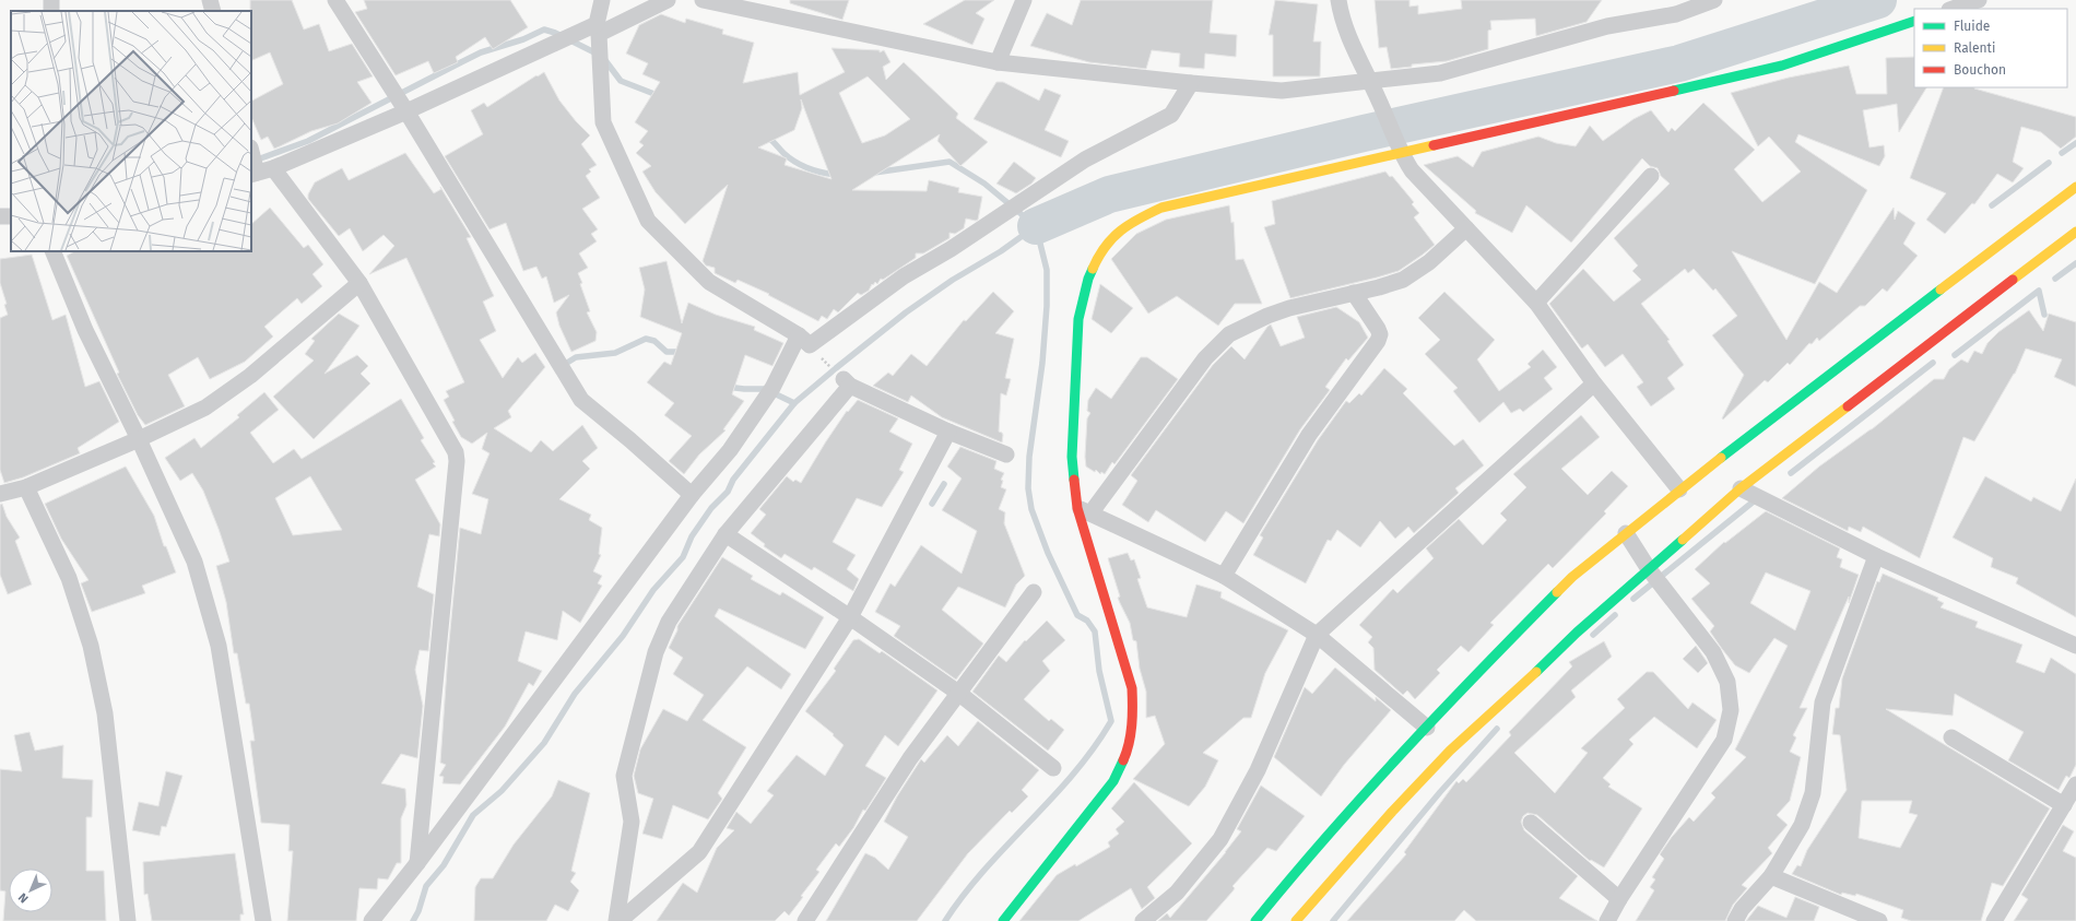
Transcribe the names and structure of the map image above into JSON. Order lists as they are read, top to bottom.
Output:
{
  "legend": ["Fluide", "Ralenti", "Bouchon"],
  "north": "bottom left"
}
